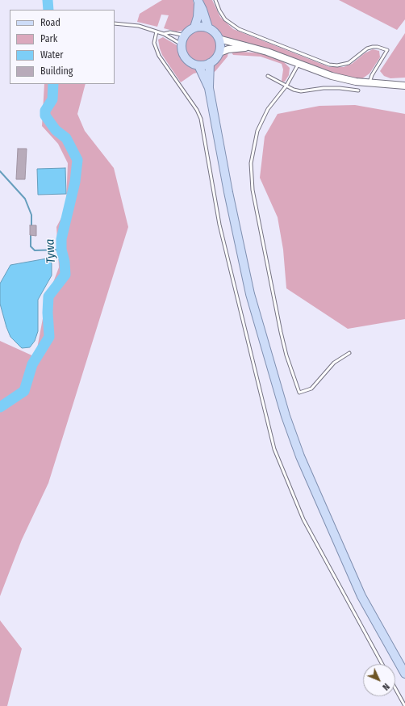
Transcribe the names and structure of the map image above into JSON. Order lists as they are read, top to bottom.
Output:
{
  "water": ["Tywa"],
  "legend": [
    "Road",
    "Park",
    "Water",
    "Building"
  ],
  "north": "bottom right"
}
